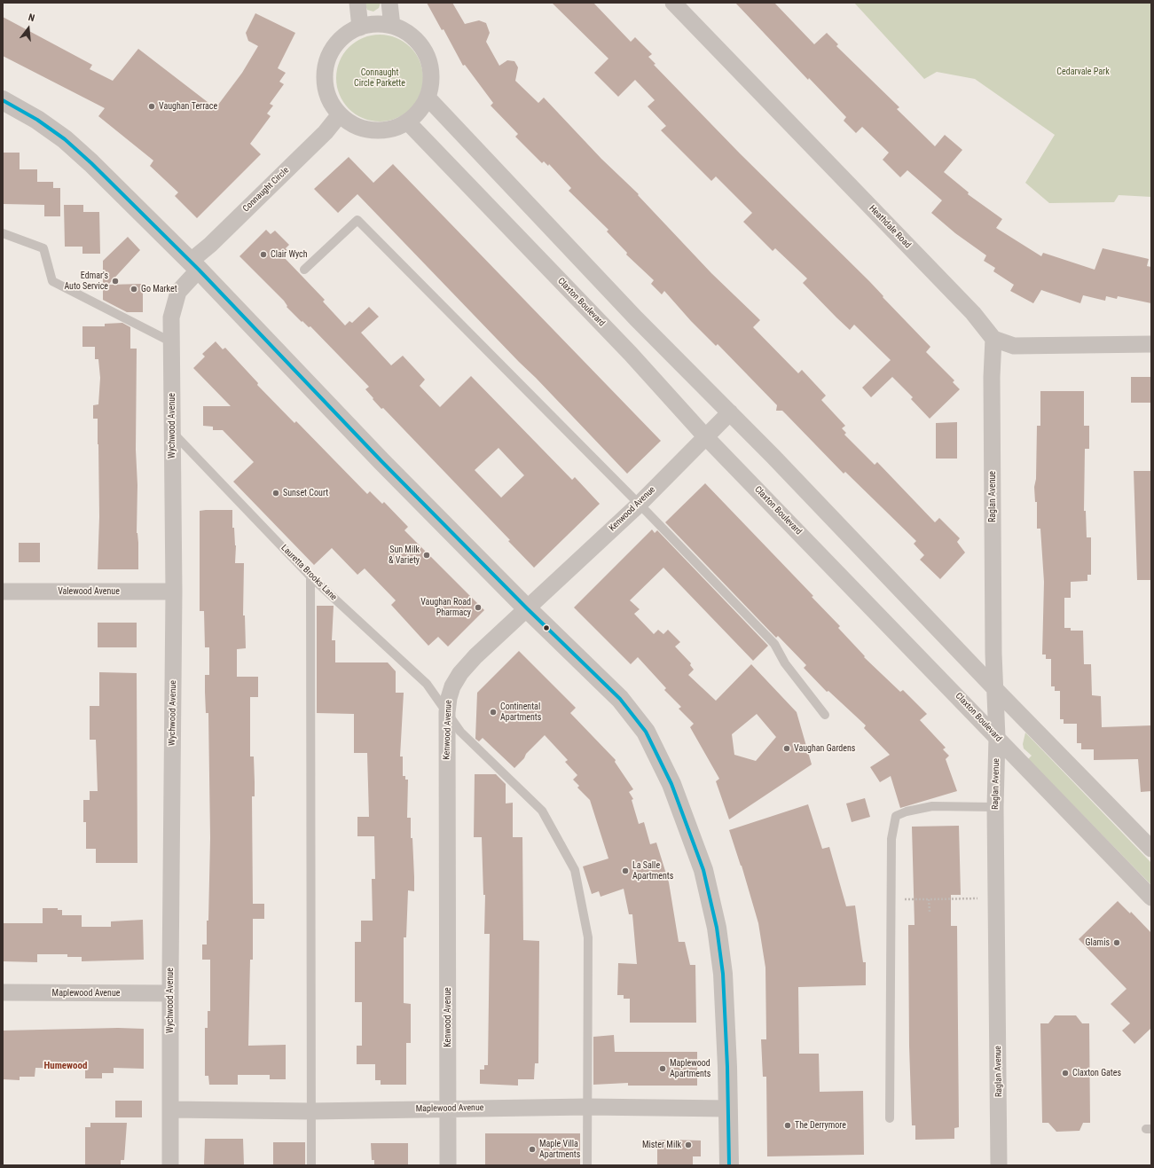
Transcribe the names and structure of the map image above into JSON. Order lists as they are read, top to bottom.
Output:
{
  "streets": {
    "street": [
      "Connaught Circle",
      "Heathdale Road",
      "Claxton Boulevard",
      "Wychwood Avenue",
      "Raglan Avenue",
      "Kenwood Avenue",
      "Valewood Avenue",
      "Maplewood Avenue"
    ],
    "lane": ["Lauretta Brooks Lane"]
  },
  "crossings": [
    ["Connaught Circle", "Claxton Boulevard"],
    ["Connaught Circle", "Wychwood Avenue"],
    ["Heathdale Road", "Raglan Avenue"],
    ["Claxton Boulevard", "Raglan Avenue"],
    ["Claxton Boulevard", "Kenwood Avenue"],
    ["Wychwood Avenue", "Lauretta Brooks Lane"],
    ["Wychwood Avenue", "Valewood Avenue"],
    ["Wychwood Avenue", "Maplewood Avenue"],
    ["Kenwood Avenue", "Lauretta Brooks Lane"],
    ["Kenwood Avenue", "Maplewood Avenue"],
    ["Lauretta Brooks Lane", "Maplewood Avenue"]
  ],
  "districts": ["Humewood"],
  "parks": ["Cedarvale Park", "Connaught Circle Parkette"],
  "places": [
    "Vaughan Terrace",
    "Clair Wych",
    "Edmar's Auto Service",
    "Go Market",
    "Sunset Court",
    "Sun Milk & Variety",
    "Vaughan Road Pharmacy",
    "Continental Apartments",
    "Vaughan Gardens",
    "La Salle Apartments",
    "Glamis",
    "Maplewood Apartments",
    "Claxton Gates",
    "The Derrymore",
    "Mister Milk",
    "Maple Villa Apartments"
  ],
  "north": "top"
}
